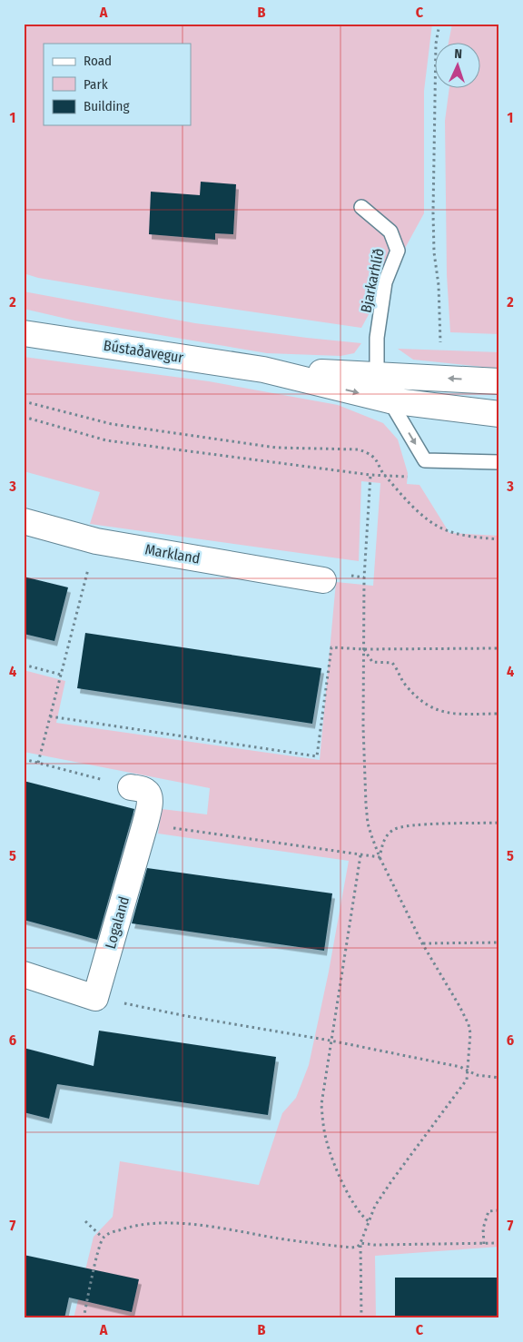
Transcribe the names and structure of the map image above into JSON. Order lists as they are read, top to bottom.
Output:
{
  "streets": {
    "main road": ["Bústaðavegur", "Markland", "Logaland"],
    "lane": ["Bjarkarhlíð"]
  },
  "crossings": [
    ["Bjarkarhlíð", "Bústaðavegur"]
  ],
  "legend": ["Road", "Park", "Building"],
  "north": "top",
  "grid": {
    "columns": ["A", "B", "C"],
    "rows": [
      "1",
      "2",
      "3",
      "4",
      "5",
      "6",
      "7"
    ]
  }
}
